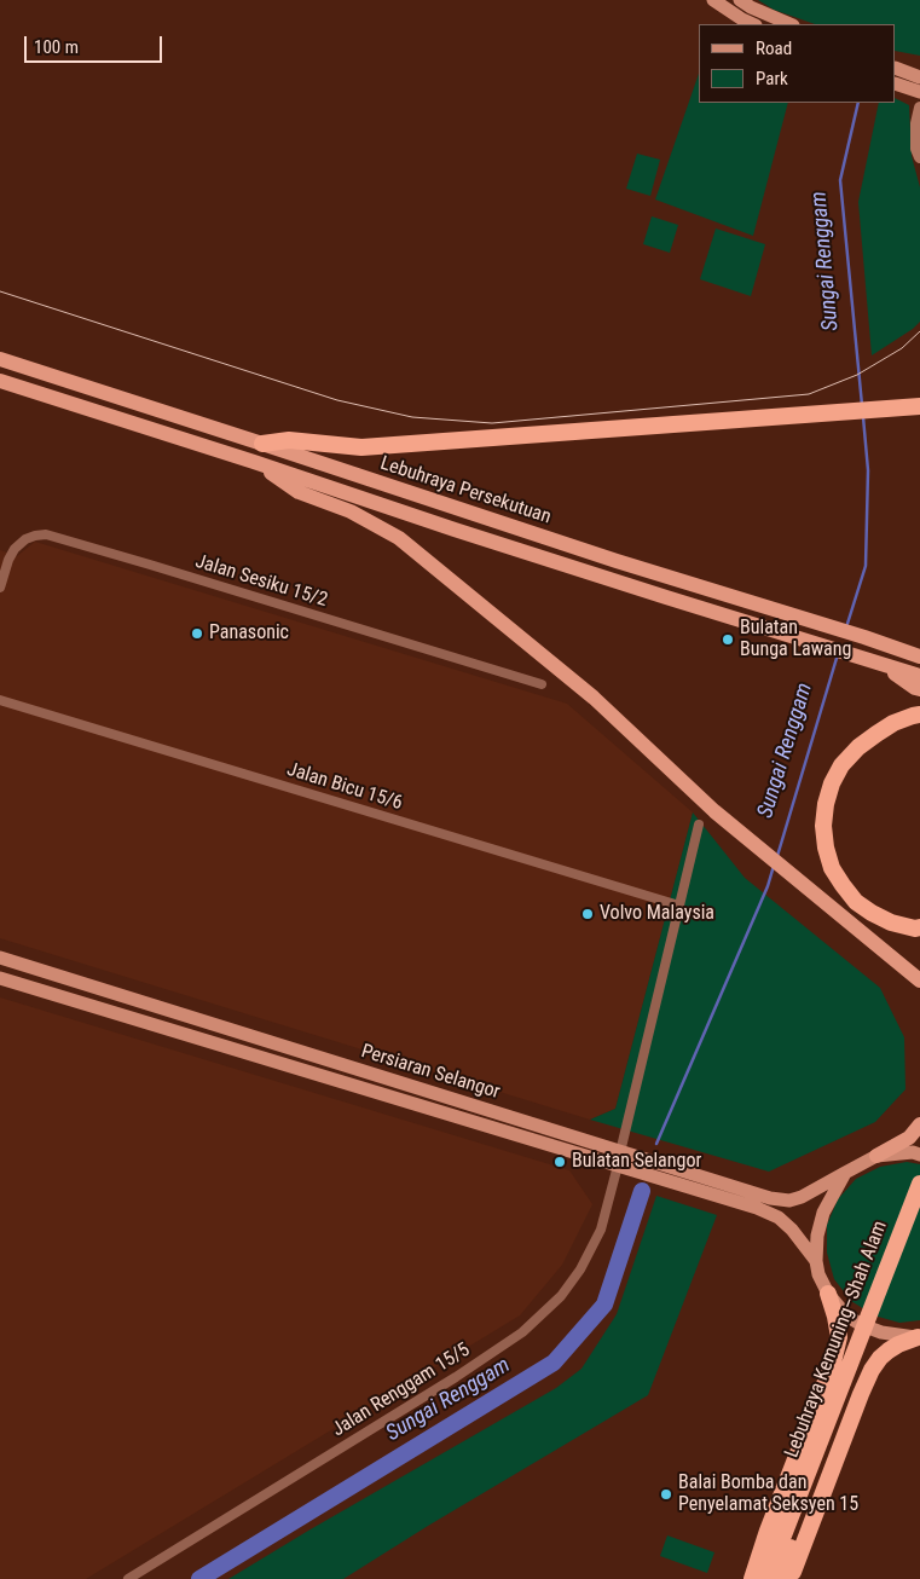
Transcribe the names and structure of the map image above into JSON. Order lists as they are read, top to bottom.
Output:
{
  "streets": {
    "highway": ["Lebuhraya Persekutuan", "Lebuhraya Kemuning–Shah Alam"],
    "main road": ["Persiaran Selangor"],
    "street": ["Jalan Sesiku 15/2", "Jalan Bicu 15/6", "Jalan Renggam 15/5"]
  },
  "crossings": [
    ["Persiaran Selangor", "Jalan Renggam 15/5"]
  ],
  "water": ["Sungai Renggam"],
  "places": [
    "Panasonic",
    "Bulatan Bunga Lawang",
    "Volvo Malaysia",
    "Bulatan Selangor",
    "Balai Bomba dan Penyelamat Seksyen 15"
  ],
  "legend": ["Road", "Park"],
  "scale_bar": "100 m"
}
